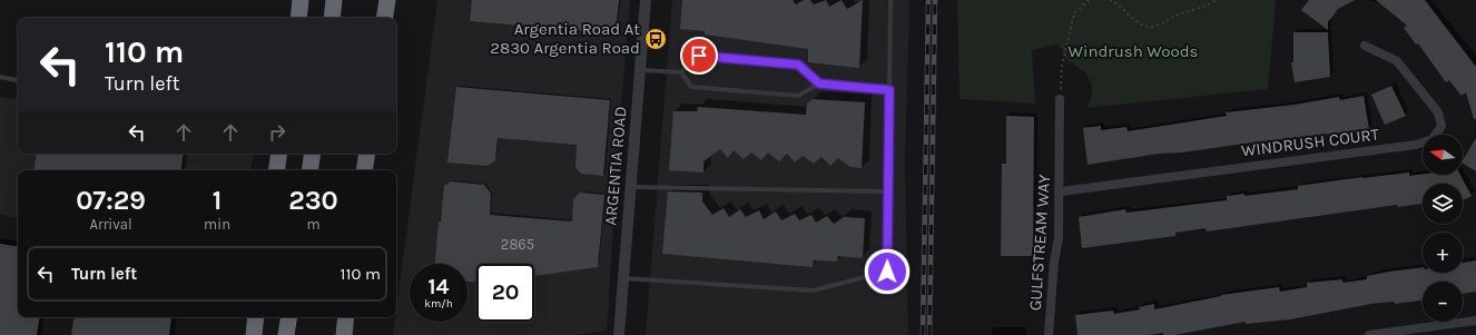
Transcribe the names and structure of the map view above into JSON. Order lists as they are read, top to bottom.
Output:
{
  "streets": {
    "street": ["WINDRUSH COURT", "ARGENTIA ROAD", "GULFSTREAM WAY"]
  },
  "crossings": [
    ["WINDRUSH COURT", "GULFSTREAM WAY"]
  ],
  "parks": ["Windrush Woods"],
  "places": {
    "bus stop": ["Argentia Road At 2830 Argentia Road"]
  },
  "house_numbers": ["2865"],
  "north": "left",
  "page": {
    "turn": ["110 m", "Turn left"],
    "map_buttons": ["+", "−"],
    "eta": [
      "07:29",
      "Arrival",
      "1",
      "min",
      "230",
      "m"
    ],
    "list": [
      {
        "name": "Turn left",
        "value": "110 m"
      }
    ],
    "speed": "14 km/h",
    "limit": "20"
  }
}
